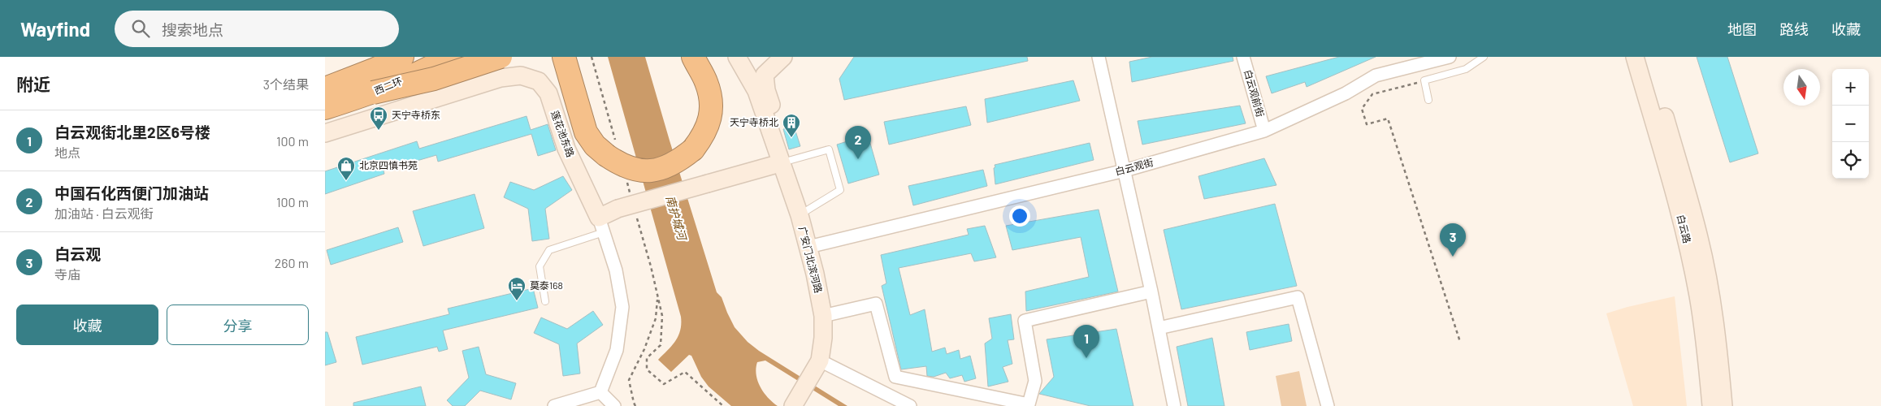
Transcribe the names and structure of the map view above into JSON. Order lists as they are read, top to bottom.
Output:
{
  "streets": {
    "highway": ["西二环"],
    "street": [
      "白云观前街",
      "莲花池东路",
      "白云观街",
      "白云路",
      "广安门北滨河路"
    ]
  },
  "crossings": [
    ["白云观前街", "白云观街"],
    ["白云观街", "广安门北滨河路"]
  ],
  "water": ["南护城河"],
  "places": {
    "bus stop": ["天宁寺桥东"],
    "building": ["天宁寺桥北"],
    "shop": ["北京四慎书苑"],
    "hotel": ["莫泰168"]
  },
  "north": "bottom",
  "page": {
    "header": "Wayfind",
    "search": "搜索地点",
    "nav": ["地图", "路线", "收藏"],
    "heading": ["附近", "3个结果"],
    "map_buttons": ["+", "−"],
    "list": [
      {
        "mark": "1",
        "name": "白云观街北里2区6号楼",
        "note": "地点",
        "value": "100 m"
      },
      {
        "mark": "2",
        "name": "中国石化西便门加油站",
        "note": "加油站 · 白云观街",
        "value": "100 m"
      },
      {
        "mark": "3",
        "name": "白云观",
        "note": "寺庙",
        "value": "260 m"
      }
    ],
    "pins": ["2", "3", "1"],
    "buttons": ["收藏", "分享"]
  }
}
